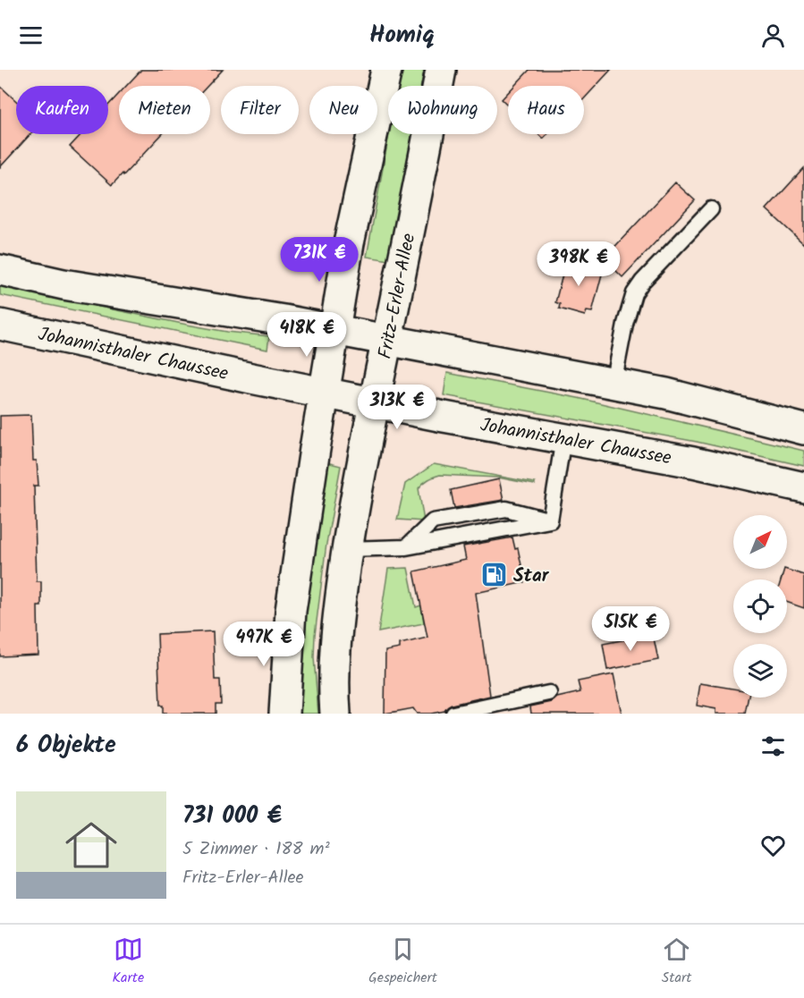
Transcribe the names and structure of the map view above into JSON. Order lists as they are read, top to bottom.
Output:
{
  "streets": {
    "main road": ["Fritz-Erler-Allee", "Johannisthaler Chaussee"]
  },
  "crossings": [
    ["Fritz-Erler-Allee", "Johannisthaler Chaussee"]
  ],
  "places": {
    "fuel station": ["Star"]
  },
  "north": "top right",
  "page": {
    "header": "Homiq",
    "chip": [
      "Kaufen",
      "Mieten",
      "Filter",
      "Neu",
      "Wohnung",
      "Haus"
    ],
    "price": [
      "731K €",
      "398K €",
      "418K €",
      "313K €",
      "515K €",
      "497K €"
    ],
    "heading": "6 Objekte",
    "list": [
      {
        "name": "731 000 €",
        "note": "5 Zimmer · 188 m² · Fritz-Erler-Allee"
      }
    ],
    "tabs": ["Karte", "Gespeichert", "Start"]
  }
}
